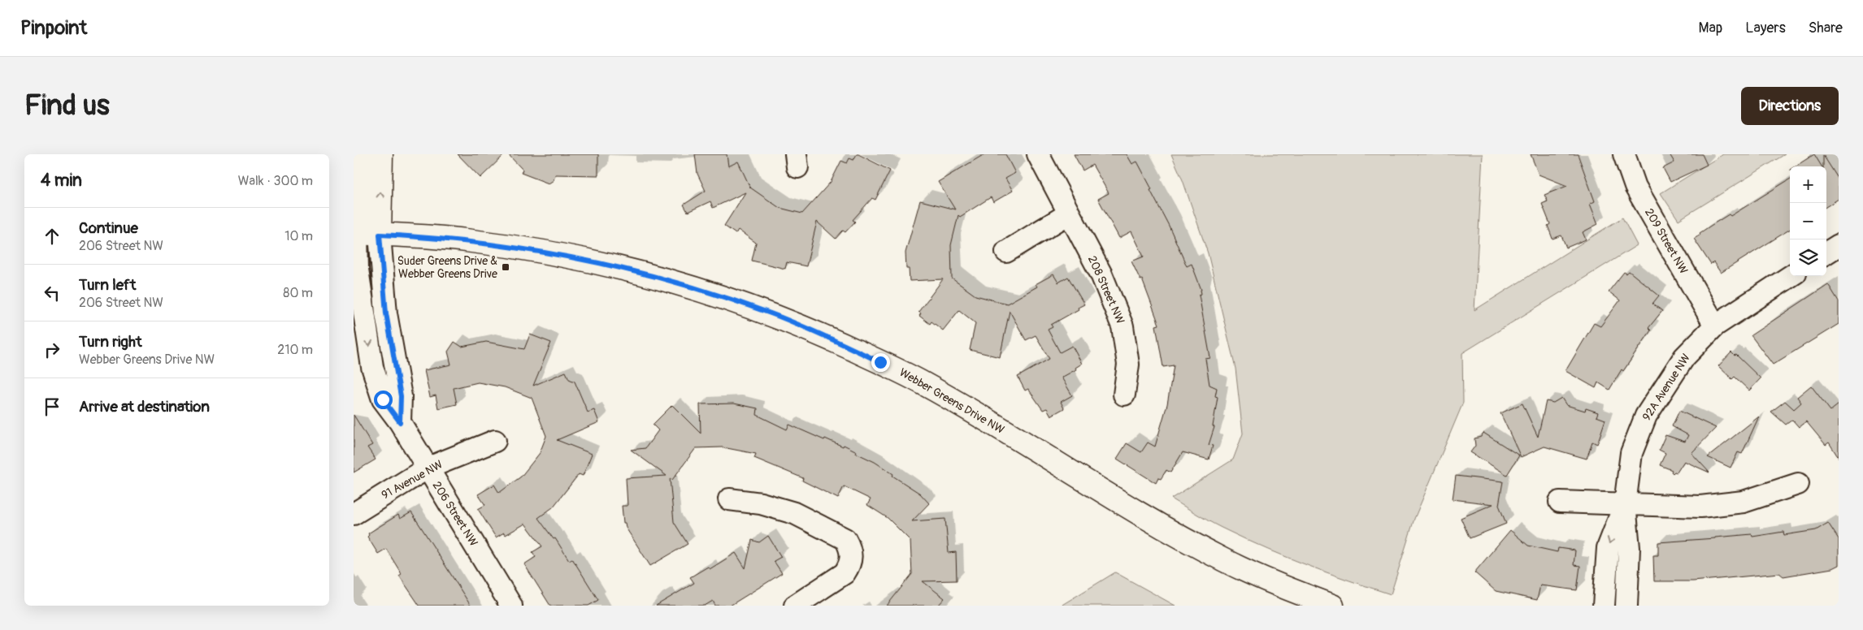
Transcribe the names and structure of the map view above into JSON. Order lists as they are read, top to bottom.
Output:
{
  "streets": {
    "main road": ["Webber Greens Drive NW"],
    "street": [
      "209 Street NW",
      "208 Street NW",
      "92A Avenue NW",
      "91 Avenue NW",
      "206 Street NW"
    ]
  },
  "crossings": [
    ["209 Street NW", "92A Avenue NW"],
    ["Webber Greens Drive NW", "206 Street NW"],
    ["91 Avenue NW", "206 Street NW"]
  ],
  "places": {
    "transit": ["Suder Greens Drive & Webber Greens Drive"]
  },
  "page": {
    "header": "Pinpoint",
    "nav": ["Map", "Layers", "Share"],
    "buttons": "Directions",
    "title": "Find us",
    "heading": ["4 min", "Walk · 300 m"],
    "map_buttons": ["+", "−"],
    "list": [
      ["Continue", "206 Street NW", "10 m"],
      ["Turn left", "206 Street NW", "80 m"],
      ["Turn right", "Webber Greens Drive NW", "210 m"],
      "Arrive at destination"
    ]
  }
}
